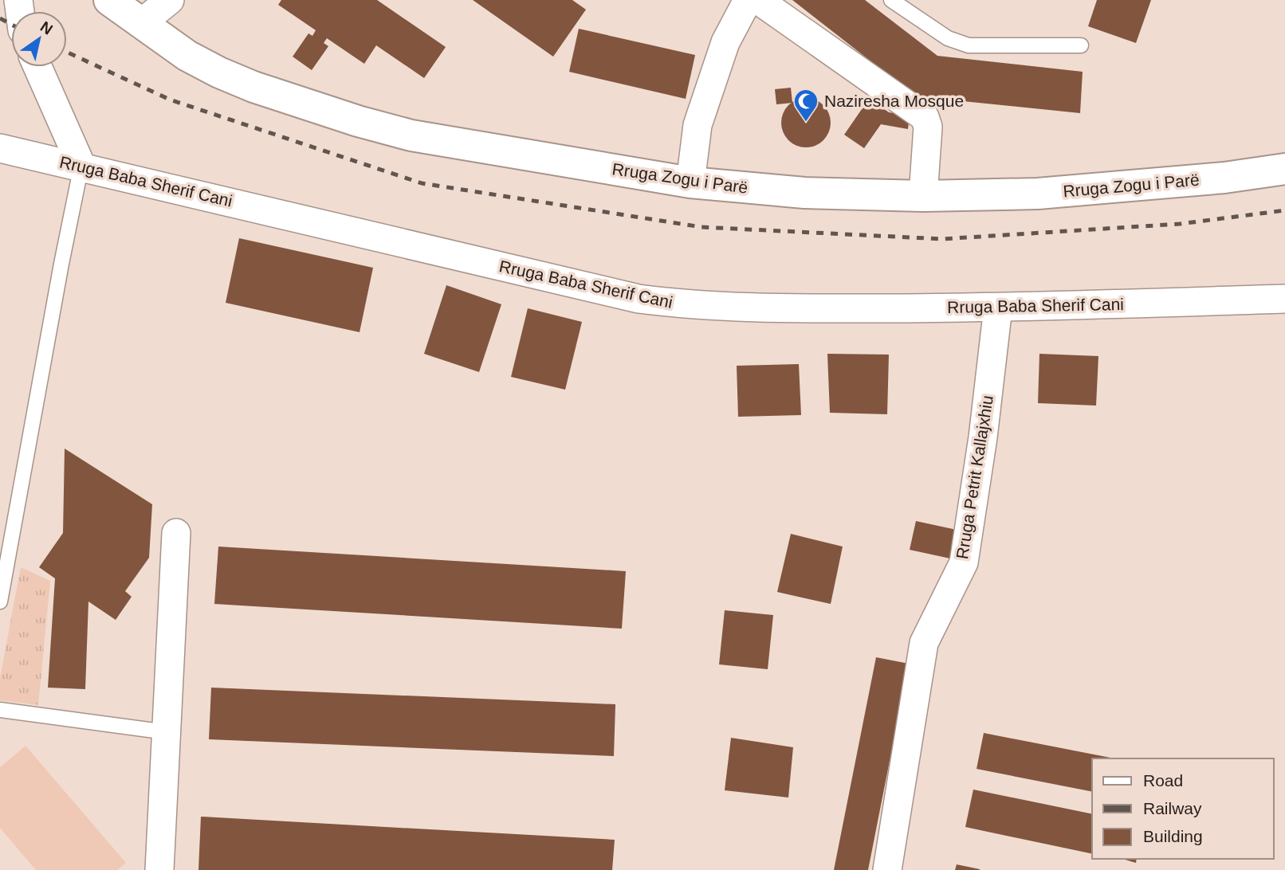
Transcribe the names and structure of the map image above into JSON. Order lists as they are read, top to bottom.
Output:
{
  "streets": {
    "main road": ["Rruga Zogu i Parë"],
    "street": ["Rruga Baba Sherif Cani", "Rruga Petrit Kallajxhiu"]
  },
  "crossings": [
    ["Rruga Baba Sherif Cani", "Rruga Petrit Kallajxhiu"]
  ],
  "places": {
    "mosque": ["Naziresha Mosque"]
  },
  "legend": ["Road", "Railway", "Building"],
  "north": "top right"
}
